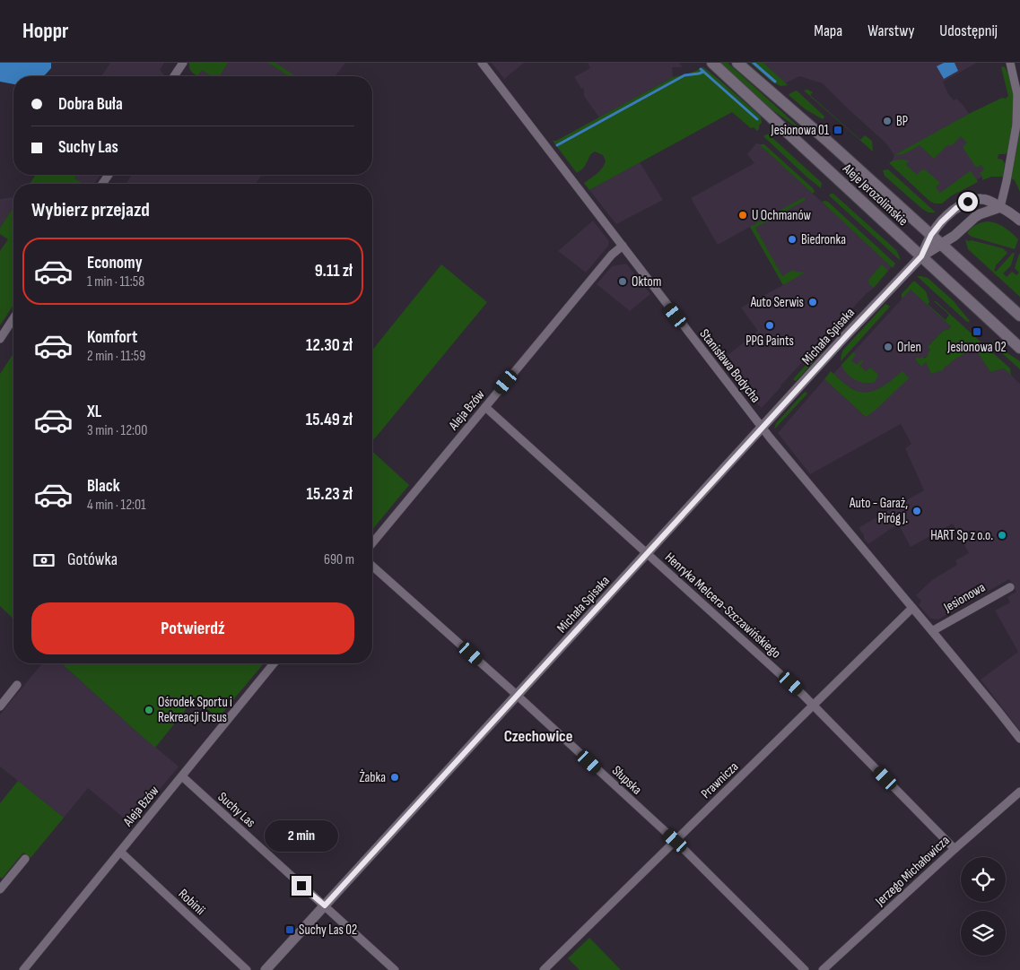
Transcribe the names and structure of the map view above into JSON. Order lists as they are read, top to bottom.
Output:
{
  "streets": {
    "main road": ["Aleje Jerozolimskie"],
    "street": [
      "Michała Spisaka",
      "Stanisława Bodycha",
      "Aleja Bzów",
      "Jesionowa",
      "Henryka Melcera-Szczawińskiego",
      "Słupska",
      "Prawnicza",
      "Suchy Las",
      "Jerzego Michałowicza",
      "Robinii"
    ]
  },
  "crossings": [
    ["Aleje Jerozolimskie", "Michała Spisaka"],
    ["Michała Spisaka", "Stanisława Bodycha"],
    ["Michała Spisaka", "Henryka Melcera-Szczawińskiego"],
    ["Michała Spisaka", "Słupska"],
    ["Michała Spisaka", "Suchy Las"],
    ["Stanisława Bodycha", "Aleja Bzów"],
    ["Stanisława Bodycha", "Jesionowa"],
    ["Stanisława Bodycha", "Prawnicza"],
    ["Aleja Bzów", "Henryka Melcera-Szczawińskiego"],
    ["Aleja Bzów", "Suchy Las"],
    ["Aleja Bzów", "Robinii"],
    ["Henryka Melcera-Szczawińskiego", "Prawnicza"],
    ["Henryka Melcera-Szczawińskiego", "Jerzego Michałowicza"],
    ["Słupska", "Prawnicza"]
  ],
  "districts": ["Czechowice"],
  "places": {
    "other": [
      "BP",
      "U Ochmanów",
      "Biedronka",
      "Oktom",
      "Auto Serwis",
      "PPG Paints",
      "Orlen",
      "Auto - Garaż, Piróg J.",
      "HART Sp z o.o.",
      "Ośrodek Sportu i Rekreacji Ursus",
      "Żabka"
    ],
    "transit": ["Jesionowa 01", "Jesionowa 02", "Suchy Las 02"]
  },
  "page": {
    "header": "Hoppr",
    "nav": ["Mapa", "Warstwy", "Udostępnij"],
    "banner": ["Dobra Buła", "Suchy Las"],
    "heading": "Wybierz przejazd",
    "list": [
      {
        "name": "Economy",
        "note": "1 min · 11:58",
        "value": "9.11 zł"
      },
      {
        "name": "Komfort",
        "note": "2 min · 11:59",
        "value": "12.30 zł"
      },
      {
        "name": "XL",
        "note": "3 min · 12:00",
        "value": "15.49 zł"
      },
      {
        "name": "Black",
        "note": "4 min · 12:01",
        "value": "15.23 zł"
      }
    ],
    "pay": ["Gotówka", "690 m"],
    "buttons": "Potwierdź",
    "bubble": "2 min"
  }
}
